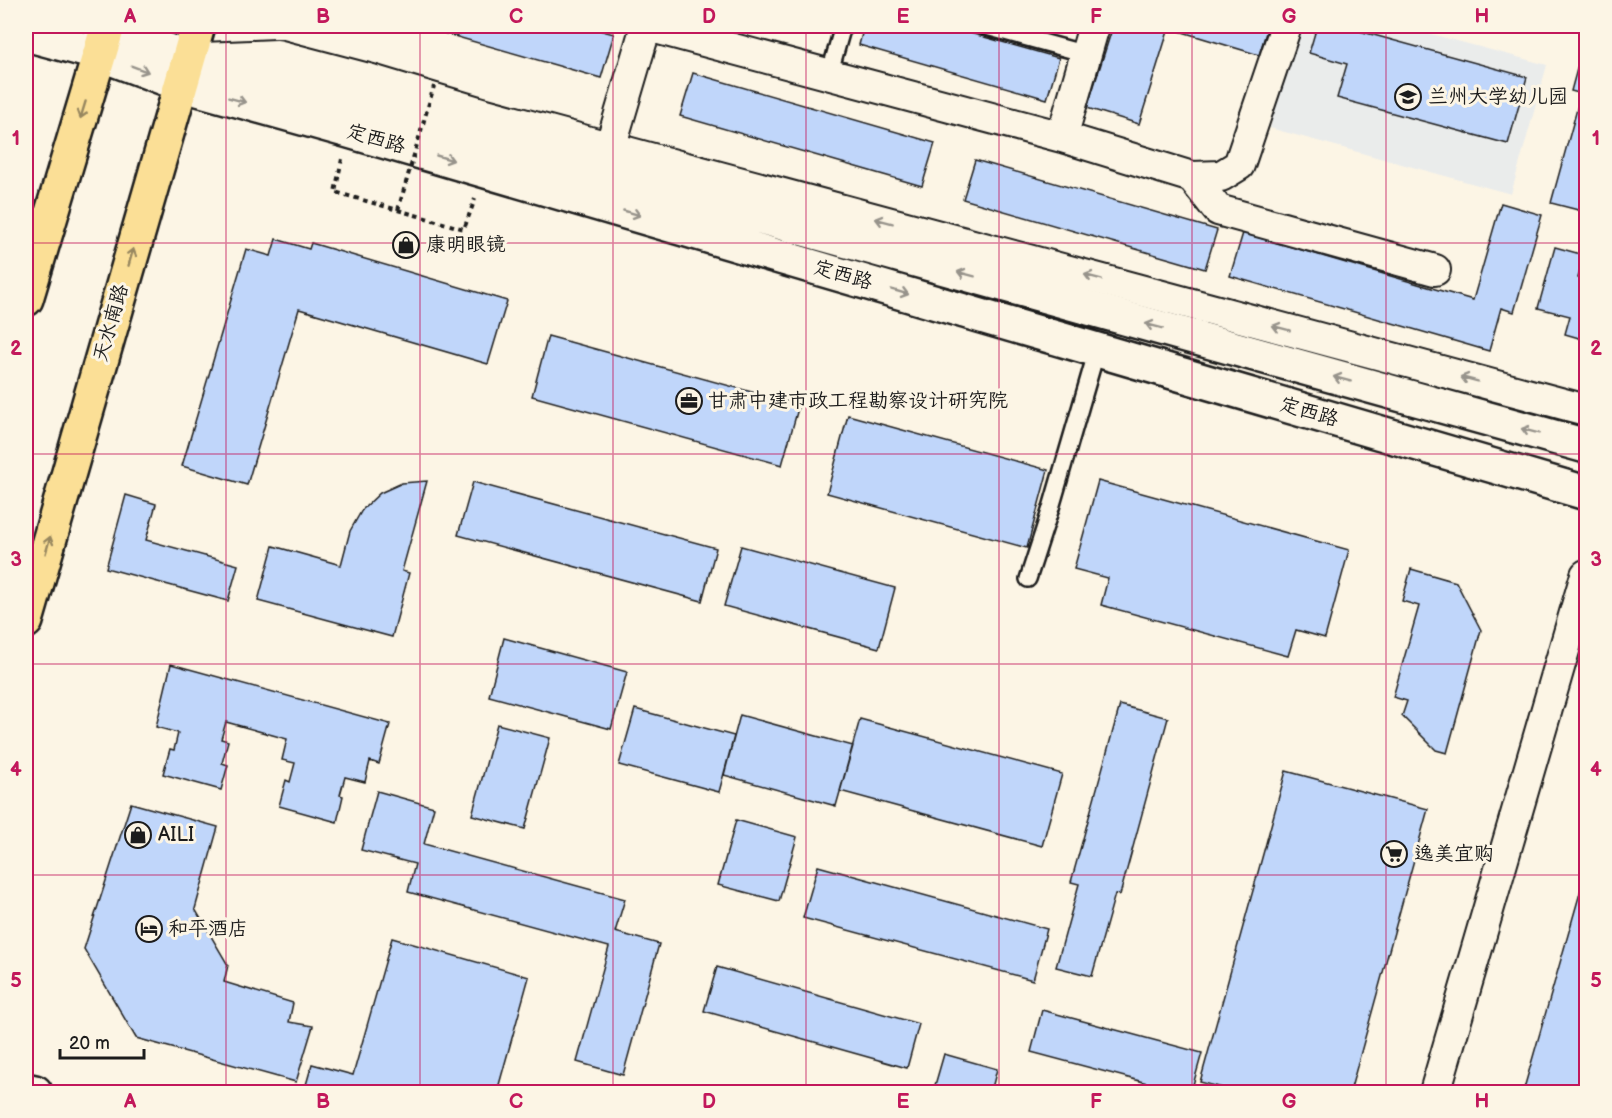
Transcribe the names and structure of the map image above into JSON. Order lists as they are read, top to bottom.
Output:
{
  "streets": {
    "main road": ["定西路", "天水南路"]
  },
  "crossings": [
    ["定西路", "天水南路"]
  ],
  "places": {
    "school or university": ["兰州大学幼儿园"],
    "shop": ["康明眼镜", "AILI"],
    "office": ["甘肃中建市政工程勘察设计研究院"],
    "supermarket": ["逸美宜购"],
    "hotel": ["和平酒店"]
  },
  "scale_bar": "20 m",
  "grid": {
    "columns": [
      "A",
      "B",
      "C",
      "D",
      "E",
      "F",
      "G",
      "H"
    ],
    "rows": [
      "1",
      "2",
      "3",
      "4",
      "5"
    ]
  }
}
